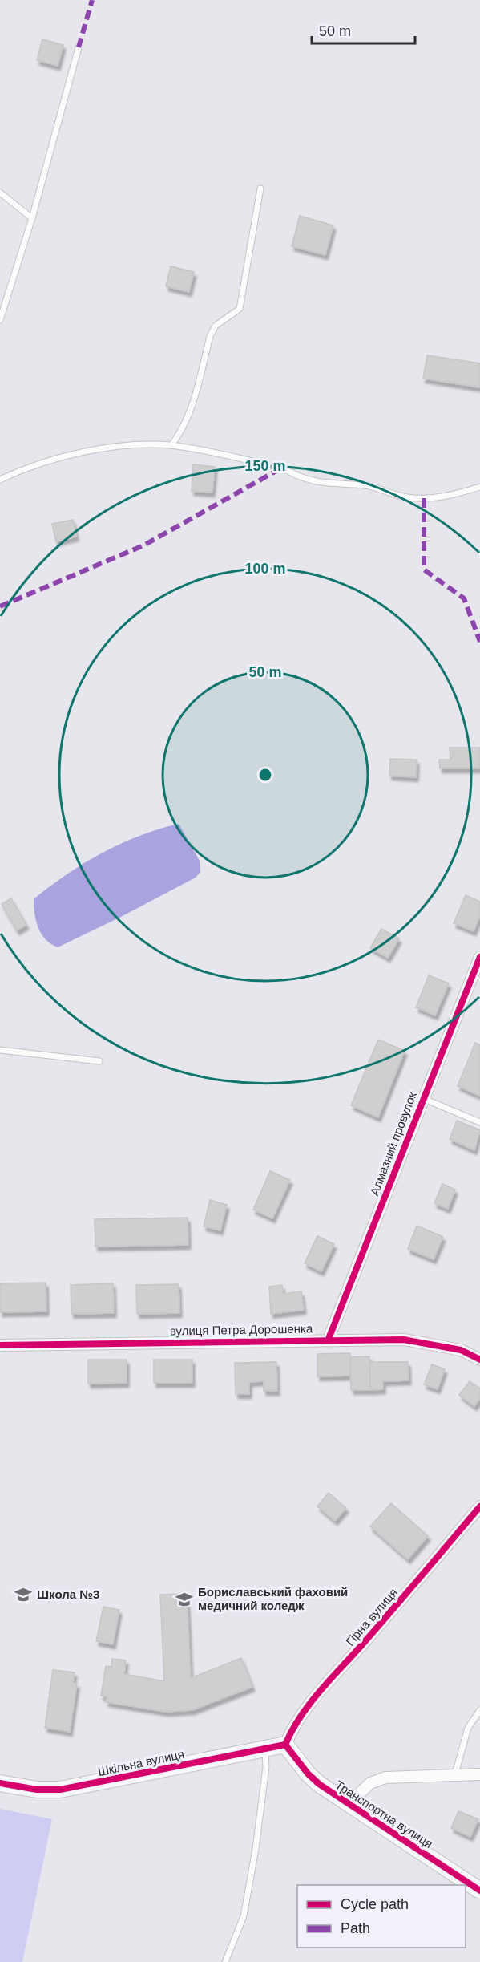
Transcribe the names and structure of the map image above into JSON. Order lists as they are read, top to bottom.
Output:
{
  "streets": {
    "street": [
      "Алмазний провулок",
      "вулиця Петра Дорошенка",
      "Гірна вулиця",
      "Шкільна вулиця",
      "Транспортна вулиця"
    ]
  },
  "crossings": [
    ["Алмазний провулок", "вулиця Петра Дорошенка"],
    ["Гірна вулиця", "Шкільна вулиця"],
    ["Гірна вулиця", "Транспортна вулиця"],
    ["Шкільна вулиця", "Транспортна вулиця"]
  ],
  "places": {
    "school or university": ["Школа №3", "Бориславський фаховий медичний коледж"]
  },
  "legend": ["Cycle path", "Path"],
  "scale_bar": "50 m",
  "rings": ["150 m", "100 m", "50 m"]
}
